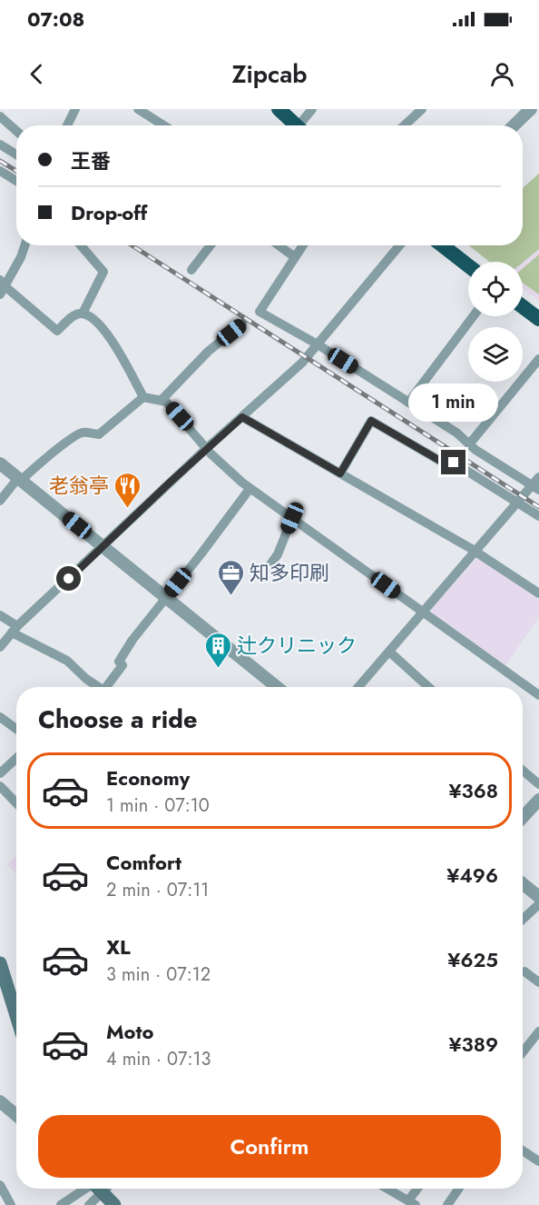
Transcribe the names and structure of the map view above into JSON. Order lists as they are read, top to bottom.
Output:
{
  "places": {
    "restaurant": ["老翁亭"],
    "office": ["知多印刷"],
    "building": ["辻クリニック"]
  },
  "page": {
    "status": "07:08",
    "header": "Zipcab",
    "banner": ["王番", "Drop-off"],
    "bubble": "1 min",
    "heading": "Choose a ride",
    "list": [
      {
        "name": "Economy",
        "note": "1 min · 07:10",
        "value": "¥368"
      },
      {
        "name": "Comfort",
        "note": "2 min · 07:11",
        "value": "¥496"
      },
      {
        "name": "XL",
        "note": "3 min · 07:12",
        "value": "¥625"
      },
      {
        "name": "Moto",
        "note": "4 min · 07:13",
        "value": "¥389"
      }
    ],
    "buttons": "Confirm"
  }
}
